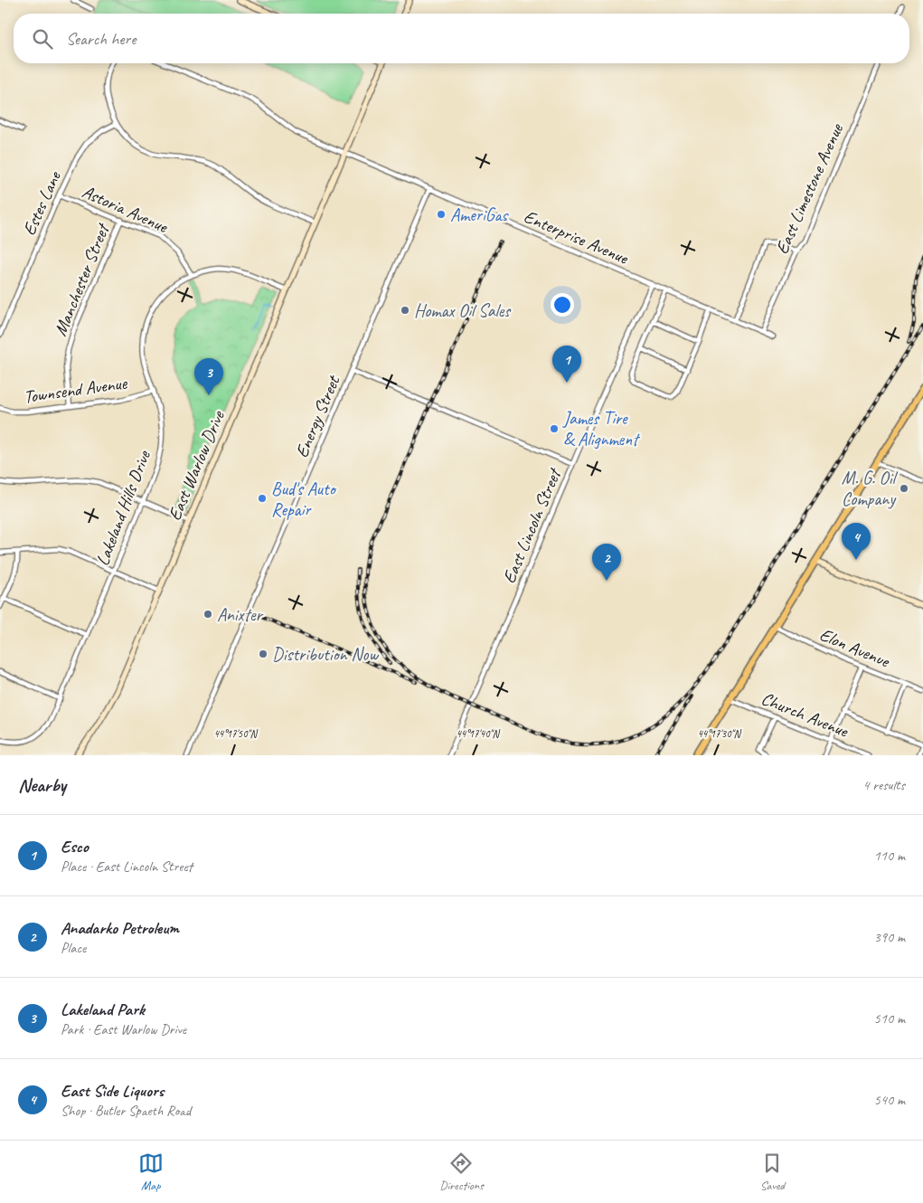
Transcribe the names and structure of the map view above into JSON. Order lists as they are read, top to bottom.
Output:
{
  "streets": {
    "street": [
      "East Limestone Avenue",
      "Estes Lane",
      "Astoria Avenue",
      "Enterprise Avenue",
      "Manchester Street",
      "Townsend Avenue",
      "Energy Street",
      "East Warlow Drive",
      "Lakeland Hills Drive",
      "East Lincoln Street",
      "Elon Avenue",
      "Church Avenue"
    ]
  },
  "crossings": [
    ["East Limestone Avenue", "Enterprise Avenue"],
    ["Estes Lane", "Astoria Avenue"],
    ["Astoria Avenue", "Manchester Street"],
    ["Astoria Avenue", "Lakeland Hills Drive"],
    ["Enterprise Avenue", "Energy Street"],
    ["Enterprise Avenue", "East Warlow Drive"],
    ["Enterprise Avenue", "East Lincoln Street"],
    ["Manchester Street", "Townsend Avenue"],
    ["Townsend Avenue", "Lakeland Hills Drive"],
    ["East Warlow Drive", "Lakeland Hills Drive"]
  ],
  "places": [
    "AmeriGas",
    "Homax Oil Sales",
    "James Tire & Alignment",
    "M. G. Oil Company",
    "Bud's Auto Repair",
    "Anixter",
    "Distribution Now"
  ],
  "page": {
    "search": "Search here",
    "pins": [
      "1",
      "3",
      "4",
      "2"
    ],
    "heading": ["Nearby", "4 results"],
    "list": [
      {
        "mark": "1",
        "name": "Esco",
        "note": "Place · East Lincoln Street",
        "value": "110 m"
      },
      {
        "mark": "2",
        "name": "Anadarko Petroleum",
        "note": "Place",
        "value": "390 m"
      },
      {
        "mark": "3",
        "name": "Lakeland Park",
        "note": "Park · East Warlow Drive",
        "value": "510 m"
      },
      {
        "mark": "4",
        "name": "East Side Liquors",
        "note": "Shop · Butler Spaeth Road",
        "value": "540 m"
      }
    ],
    "nav": ["Map", "Directions", "Saved"]
  },
  "coordinates": ["44°17'50\"N", "44°17'40\"N", "44°17'30\"N"]
}
